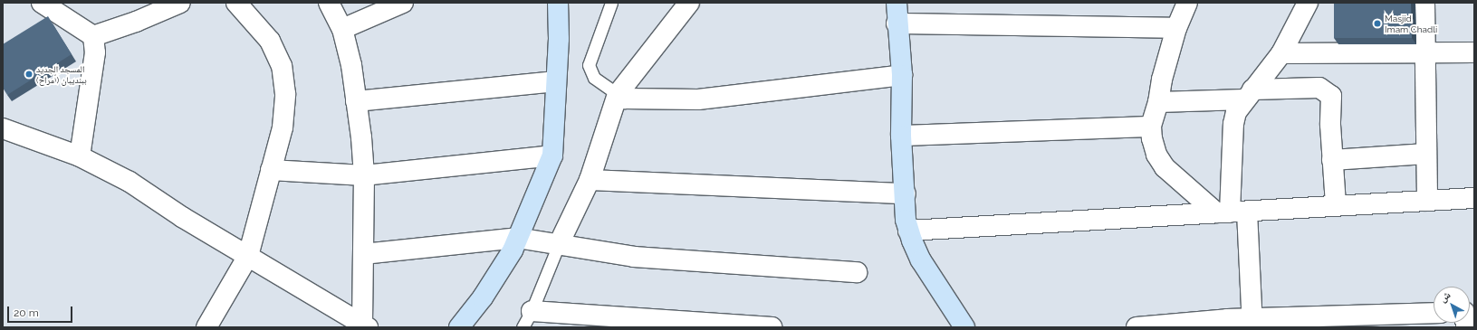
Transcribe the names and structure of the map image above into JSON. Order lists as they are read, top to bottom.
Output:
{
  "places": ["Masjid Imam Chadli", "المسجد الجديد (أمراح) ببنديبان"],
  "scale_bar": "20 m",
  "north": "top left"
}
